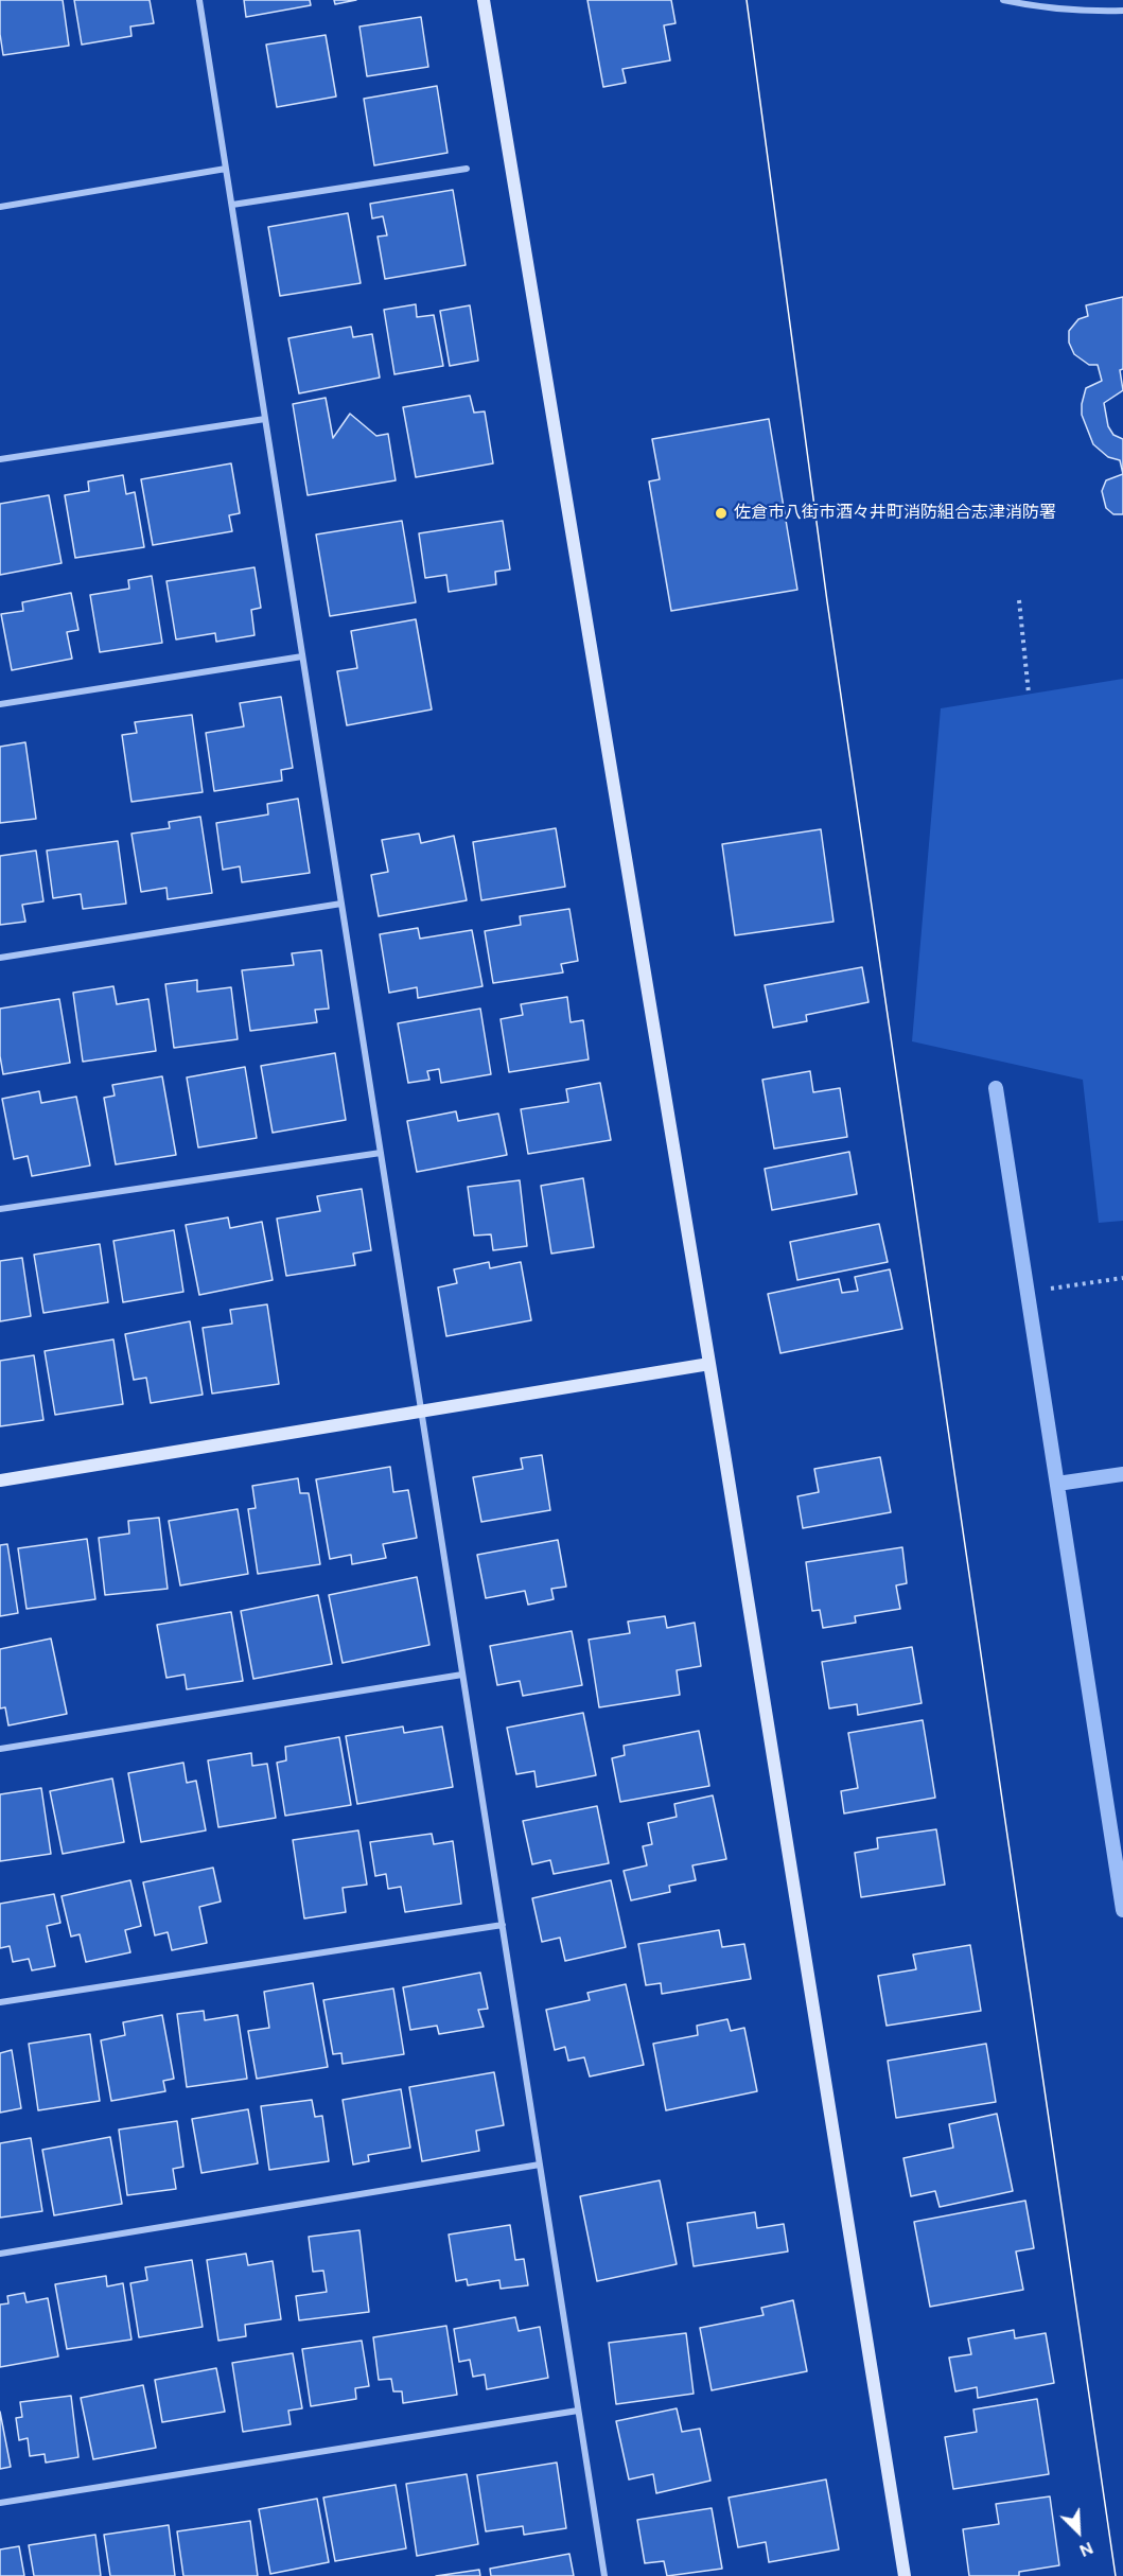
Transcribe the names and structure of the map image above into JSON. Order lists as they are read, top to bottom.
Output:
{
  "places": ["佐倉市八街市酒々井町消防組合志津消防署"],
  "north": "bottom right"
}
